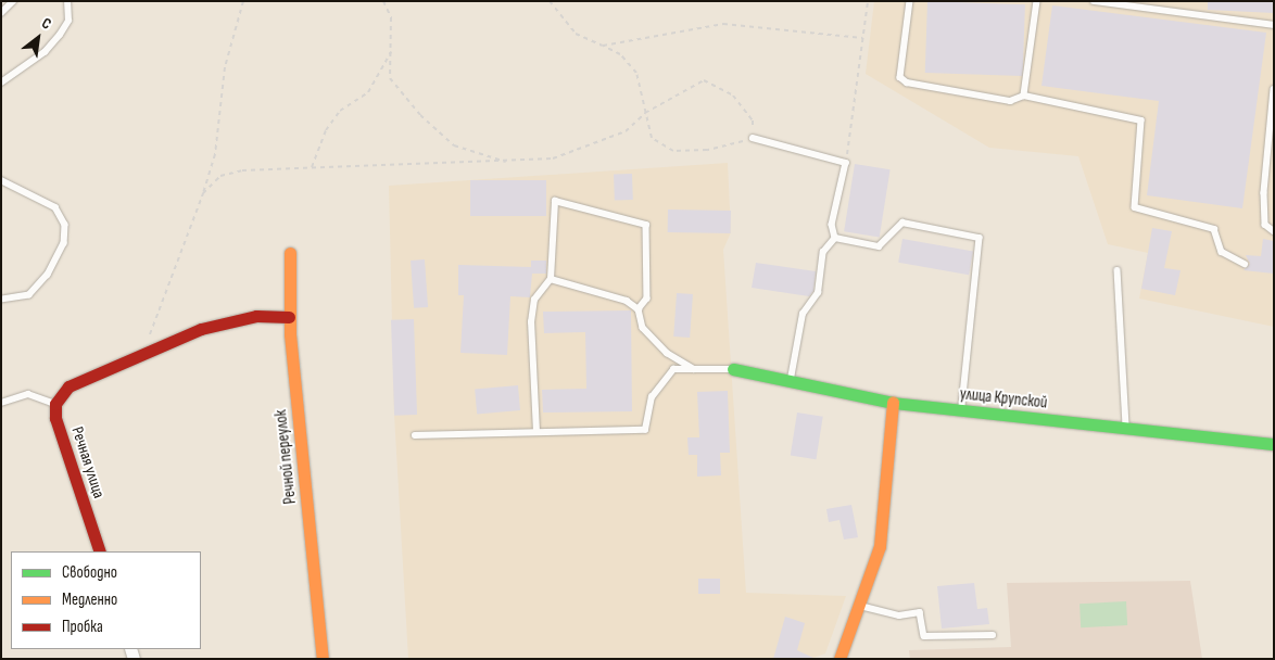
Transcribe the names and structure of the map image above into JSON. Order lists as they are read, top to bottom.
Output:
{
  "streets": {
    "street": ["улица Крупской", "Речной переулок", "Речная улица"]
  },
  "legend": ["Свободно", "Медленно", "Пробка"],
  "north": "top right"
}
